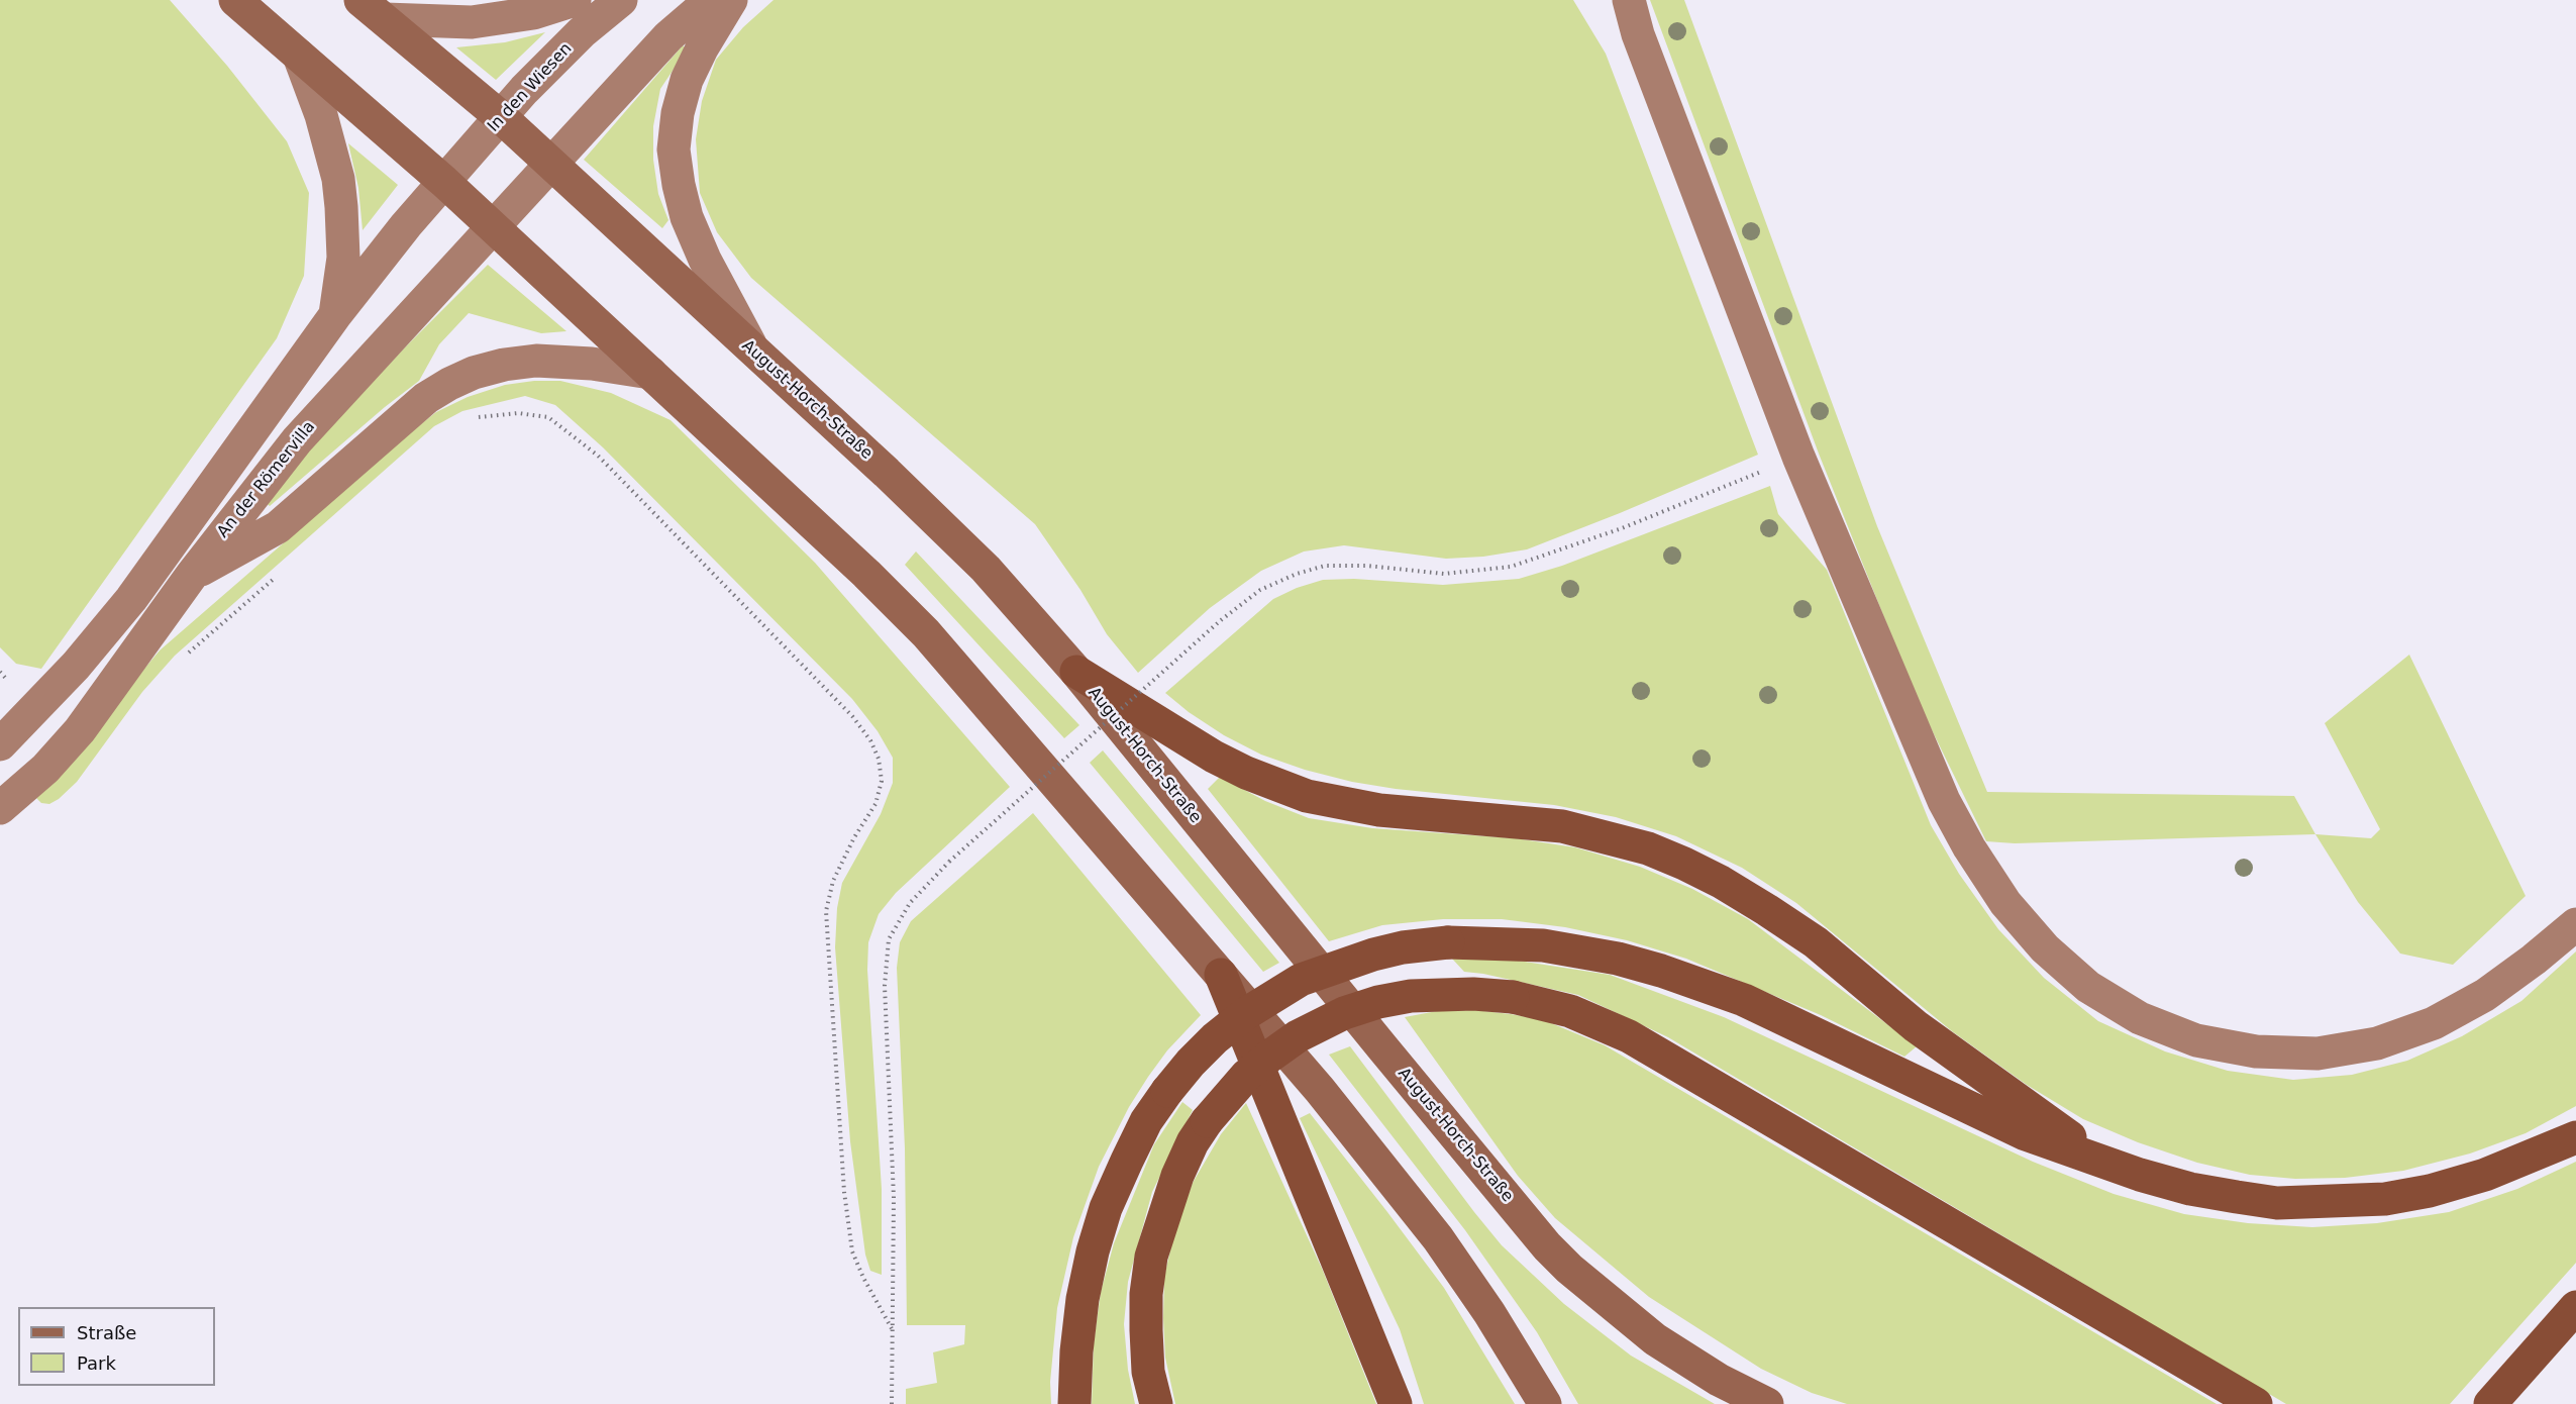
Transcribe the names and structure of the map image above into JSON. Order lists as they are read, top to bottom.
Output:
{
  "streets": {
    "main road": ["August-Horch-Straße"],
    "street": ["In den Wiesen", "An der Römervilla"]
  },
  "crossings": [
    ["In den Wiesen", "August-Horch-Straße"],
    ["In den Wiesen", "An der Römervilla"],
    ["August-Horch-Straße", "An der Römervilla"]
  ],
  "legend": ["Straße", "Park"]
}
